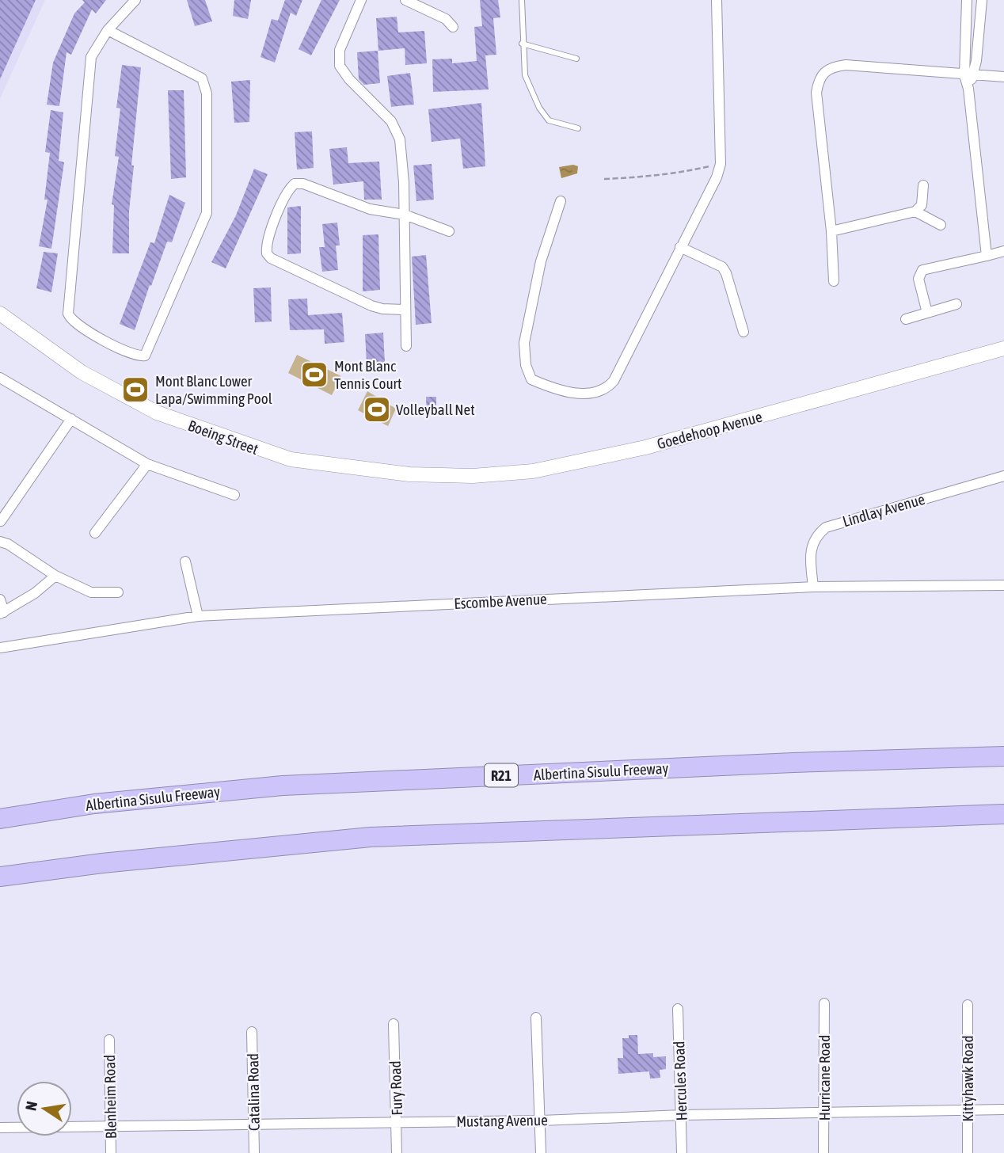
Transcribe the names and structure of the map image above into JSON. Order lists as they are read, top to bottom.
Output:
{
  "streets": {
    "highway": ["Albertina Sisulu Freeway", "R21"],
    "main road": ["Goedehoop Avenue", "Boeing Street"],
    "street": [
      "Lindlay Avenue",
      "Escombe Avenue",
      "Hurricane Road",
      "Kittyhawk Road",
      "Hercules Road",
      "Fury Road",
      "Catalina Road",
      "Blenheim Road",
      "Mustang Avenue"
    ]
  },
  "crossings": [
    ["Goedehoop Avenue", "Boeing Street"],
    ["Lindlay Avenue", "Escombe Avenue"],
    ["Hurricane Road", "Mustang Avenue"],
    ["Kittyhawk Road", "Mustang Avenue"],
    ["Hercules Road", "Mustang Avenue"],
    ["Fury Road", "Mustang Avenue"],
    ["Catalina Road", "Mustang Avenue"],
    ["Blenheim Road", "Mustang Avenue"]
  ],
  "places": {
    "sports": ["Mont Blanc Tennis Court", "Mont Blanc Lower Lapa/Swimming Pool", "Volleyball Net"]
  },
  "north": "left"
}
